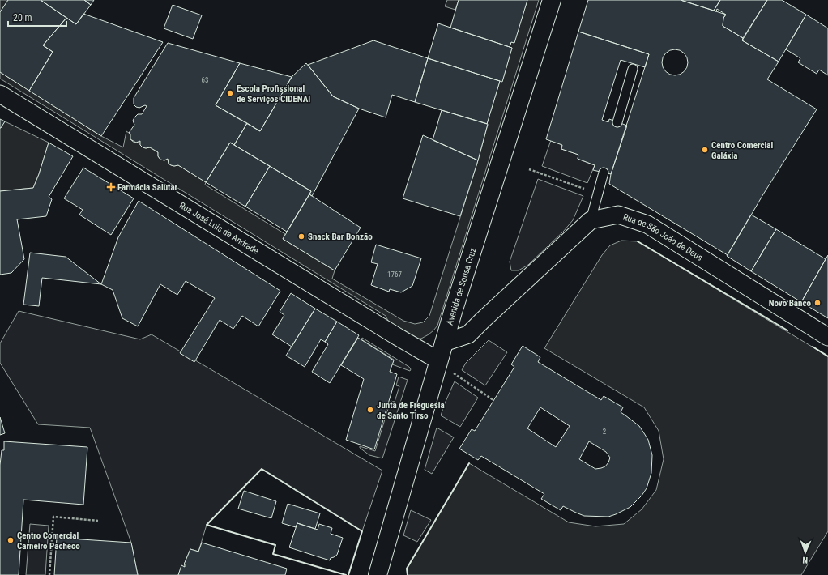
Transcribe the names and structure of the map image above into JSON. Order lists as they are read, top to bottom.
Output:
{
  "streets": {
    "main road": ["Avenida de Sousa Cruz"],
    "street": ["Rua José Luís de Andrade", "Rua de São João de Deus"]
  },
  "crossings": [
    ["Rua José Luís de Andrade", "Avenida de Sousa Cruz"]
  ],
  "places": {
    "other": [
      "Escola Profissional de Serviços CIDENAI",
      "Centro Comercial Galáxia",
      "Snack Bar Bonzão",
      "Novo Banco",
      "Junta de Freguesia de Santo Tirso",
      "Centro Comercial Carneiro Pacheco"
    ],
    "health": ["Farmácia Salutar"]
  },
  "house_numbers": ["63", "1767", "2"],
  "scale_bar": "20 m",
  "north": "bottom"
}
